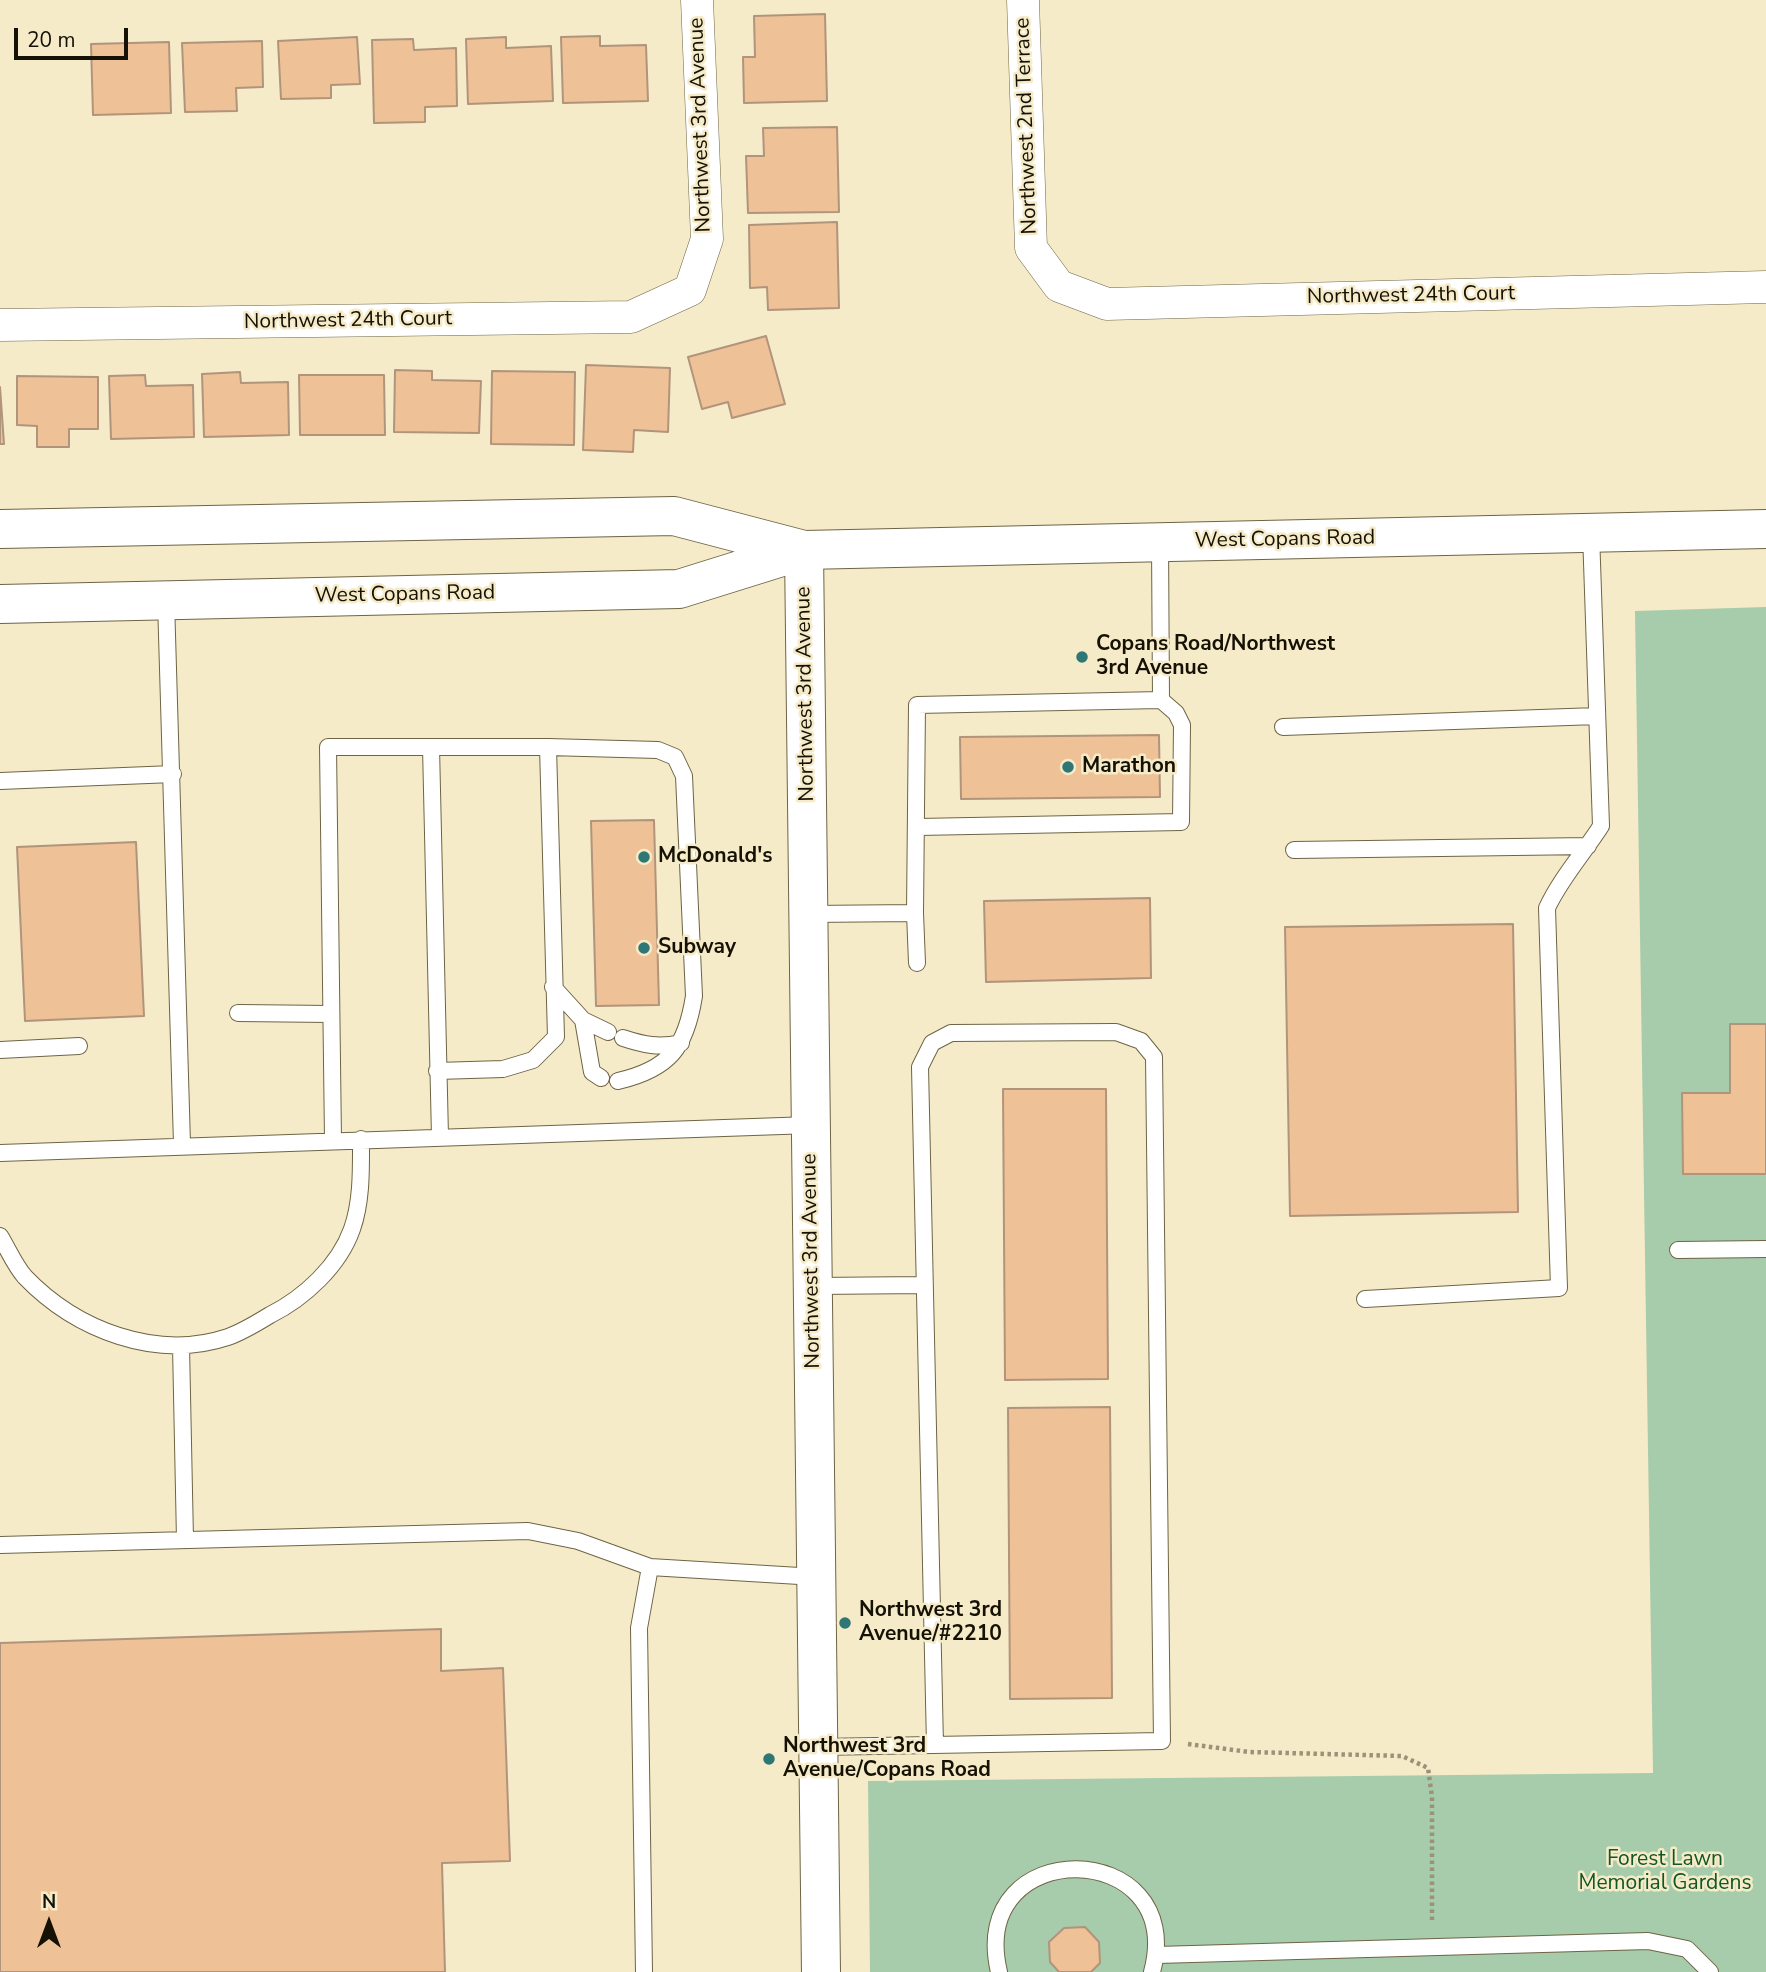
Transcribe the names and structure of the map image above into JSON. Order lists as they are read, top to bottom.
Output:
{
  "streets": {
    "main road": ["Northwest 3rd Avenue", "West Copans Road"],
    "street": ["Northwest 2nd Terrace", "Northwest 24th Court"]
  },
  "crossings": [
    ["Northwest 3rd Avenue", "Northwest 24th Court"],
    ["Northwest 3rd Avenue", "West Copans Road"],
    ["Northwest 2nd Terrace", "Northwest 24th Court"]
  ],
  "parks": ["Forest Lawn Memorial Gardens"],
  "places": [
    "Copans Road/Northwest 3rd Avenue",
    "Marathon",
    "McDonald's",
    "Subway",
    "Northwest 3rd Avenue/#2210",
    "Northwest 3rd Avenue/Copans Road"
  ],
  "scale_bar": "20 m",
  "north": "top"
}
